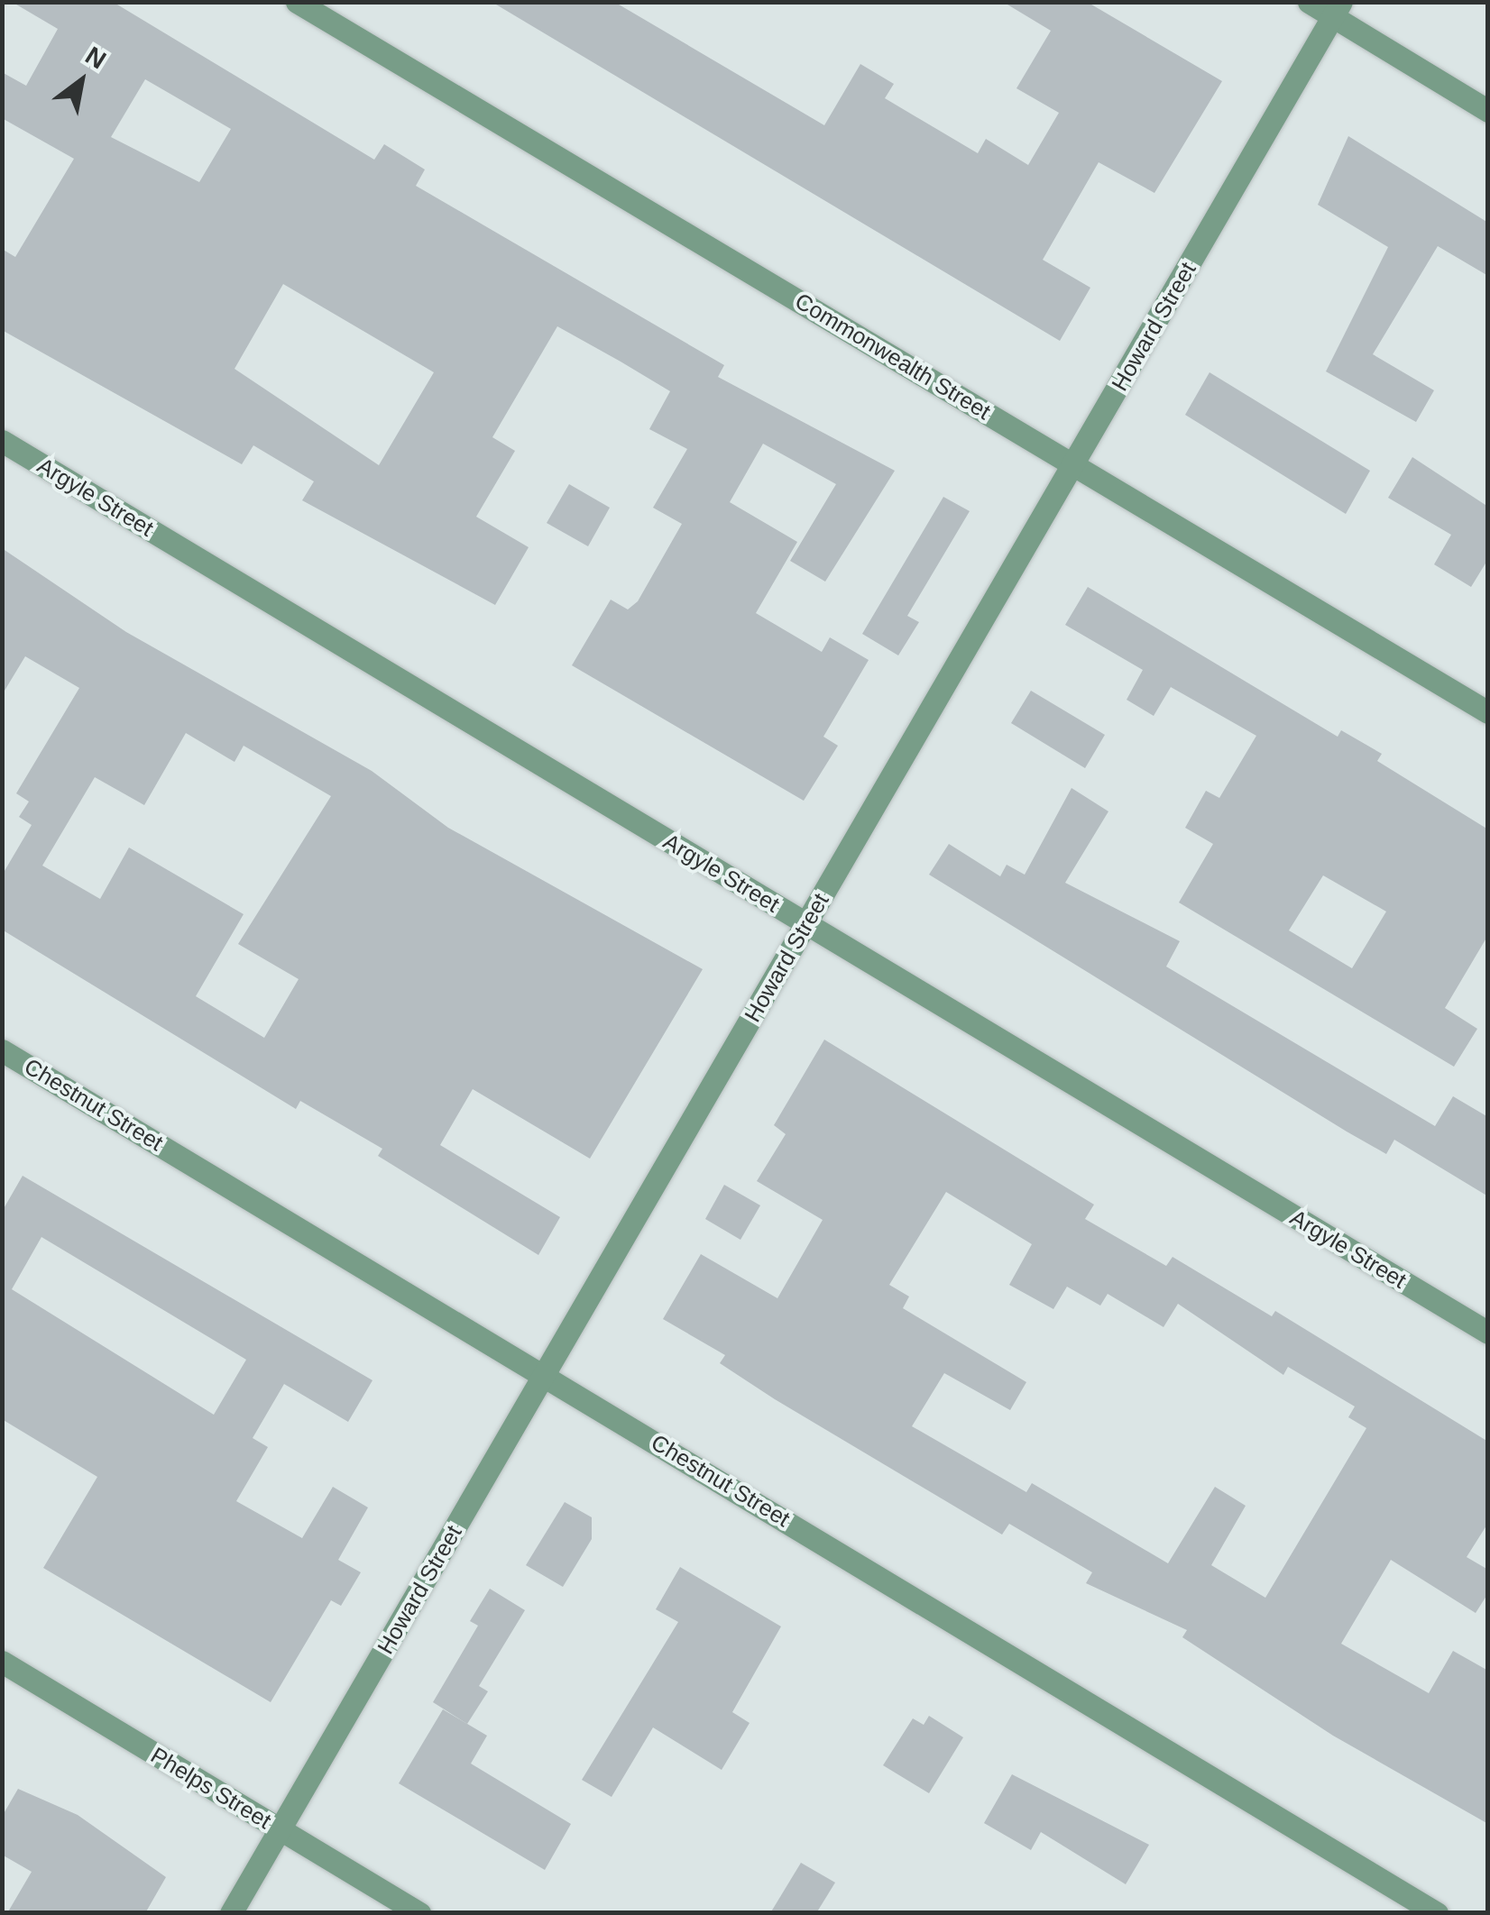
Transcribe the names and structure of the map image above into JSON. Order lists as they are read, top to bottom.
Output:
{
  "streets": {
    "street": [
      "Howard Street",
      "Commonwealth Street",
      "Argyle Street",
      "Chestnut Street",
      "Phelps Street"
    ]
  },
  "crossings": [
    ["Howard Street", "Commonwealth Street"],
    ["Howard Street", "Argyle Street"],
    ["Howard Street", "Chestnut Street"],
    ["Howard Street", "Phelps Street"]
  ],
  "north": "top right"
}
